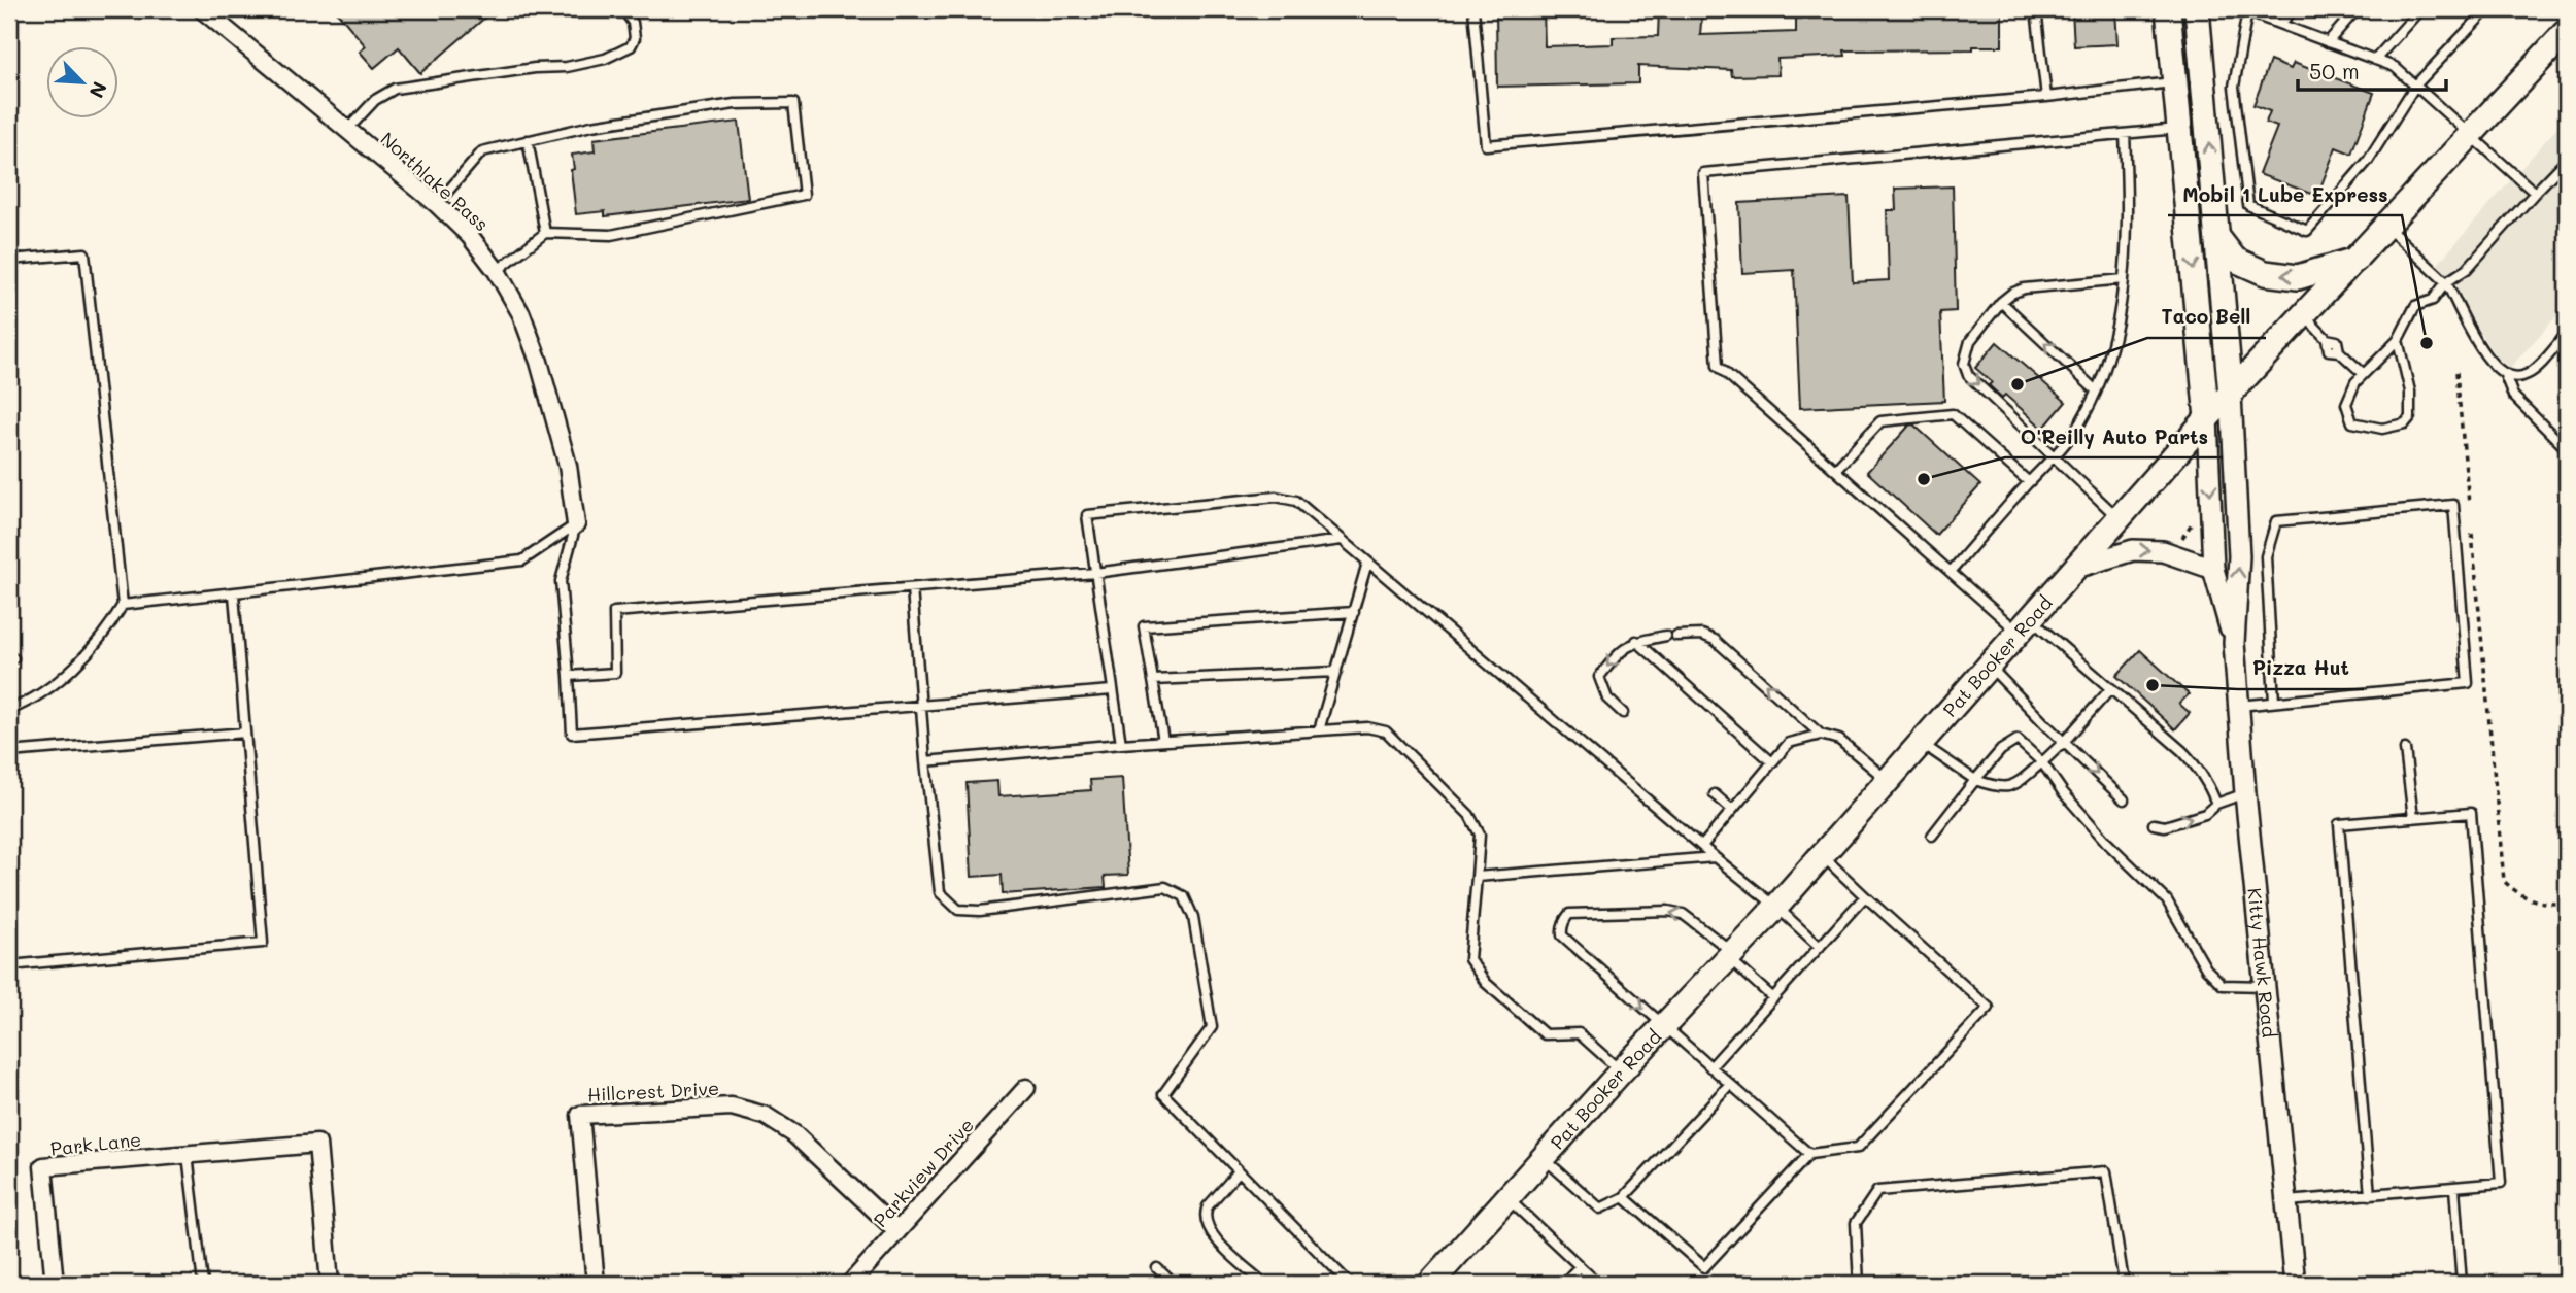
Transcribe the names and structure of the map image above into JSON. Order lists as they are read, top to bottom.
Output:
{
  "streets": {
    "main road": ["Pat Booker Road", "Kitty Hawk Road"],
    "street": [
      "Northlake Pass",
      "Hillcrest Drive",
      "Park Lane",
      "Parkview Drive"
    ]
  },
  "crossings": [
    ["Pat Booker Road", "Kitty Hawk Road"],
    ["Hillcrest Drive", "Parkview Drive"]
  ],
  "places": [
    "Mobil 1 Lube Express",
    "Taco Bell",
    "O'Reilly Auto Parts",
    "Pizza Hut"
  ],
  "scale_bar": "50 m",
  "north": "bottom right"
}
